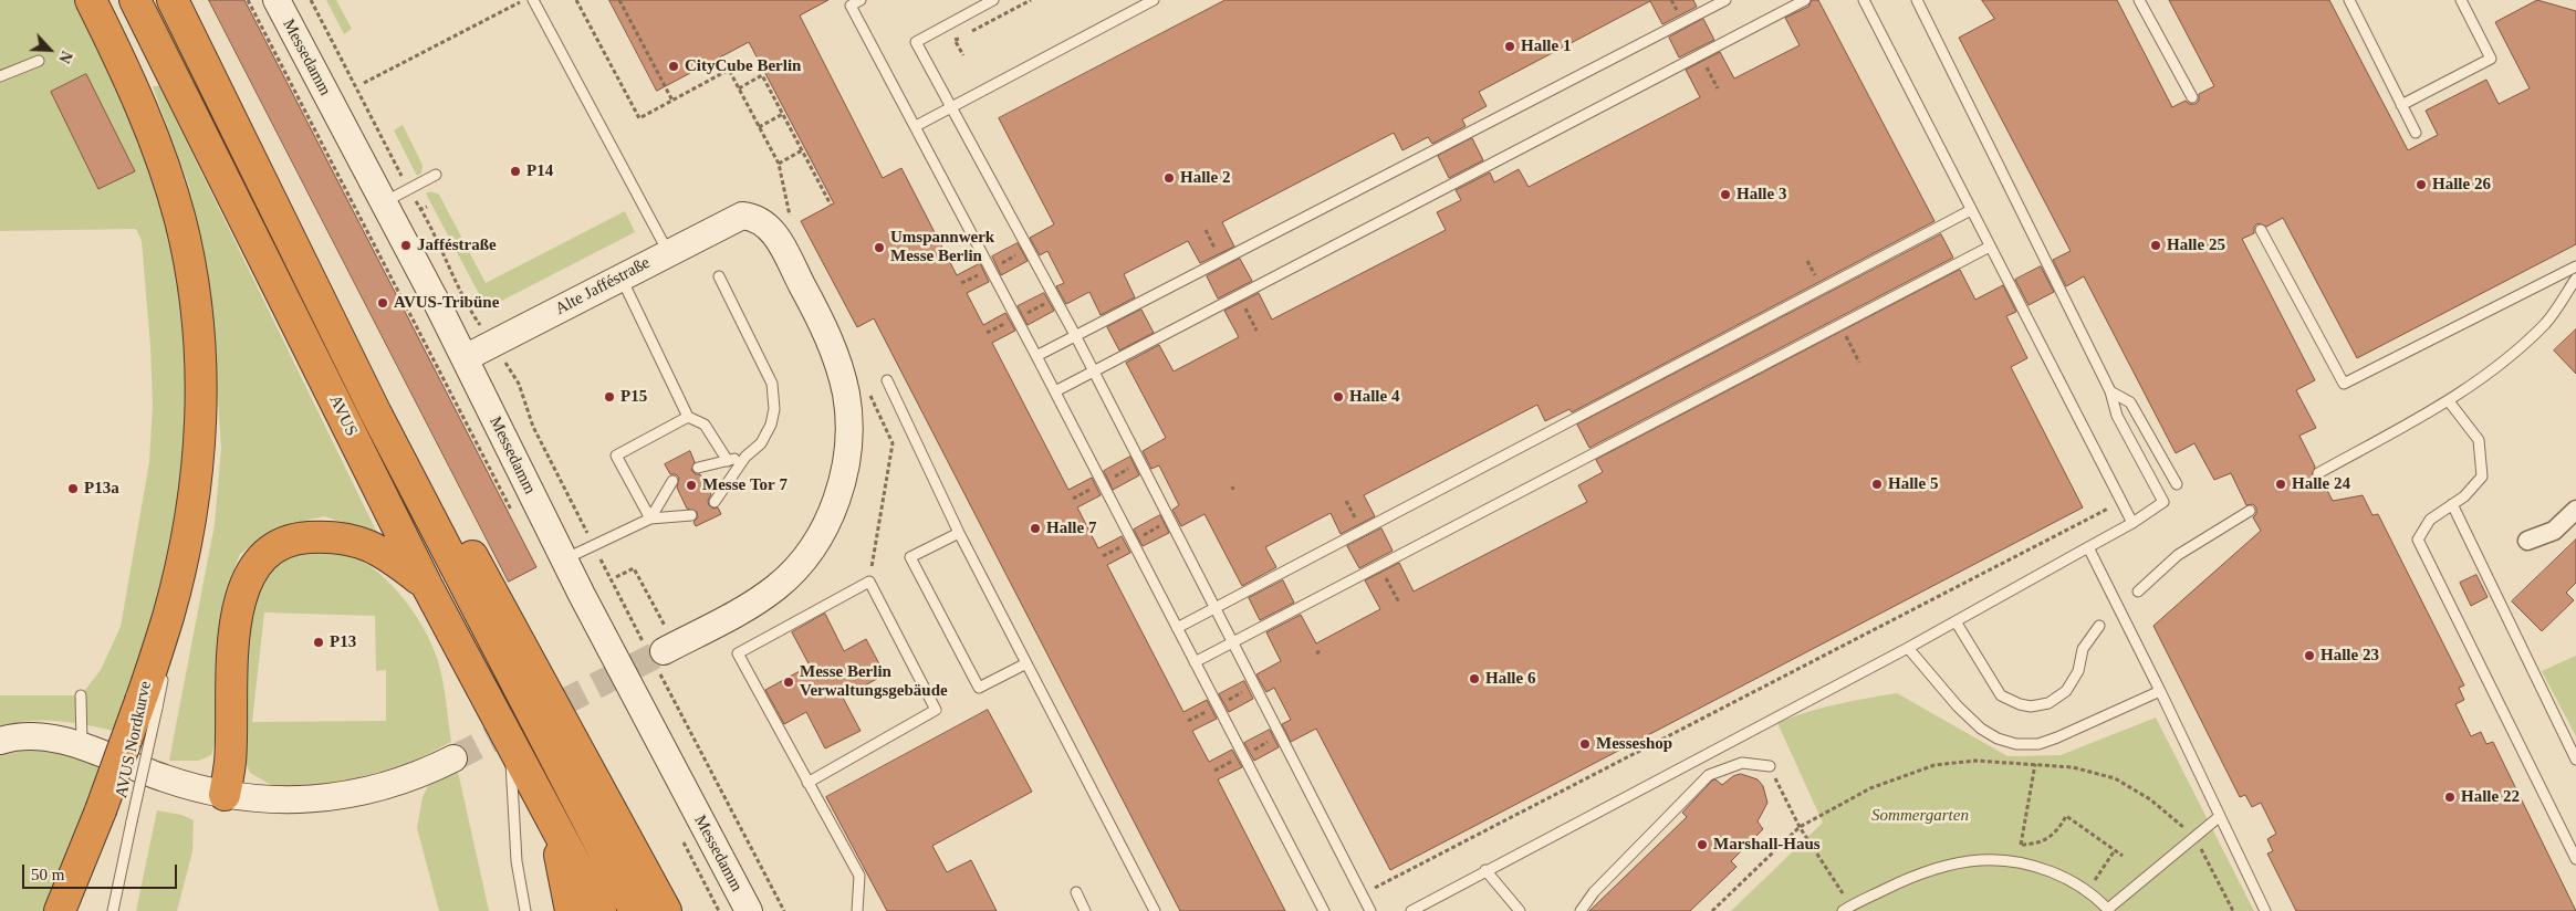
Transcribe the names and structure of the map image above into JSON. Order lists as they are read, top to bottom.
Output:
{
  "streets": {
    "highway": ["AVUS"],
    "main road": ["Messedamm", "Alte Jafféstraße"],
    "lane": ["AVUS Nordkurve"]
  },
  "crossings": [
    ["Messedamm", "Alte Jafféstraße"]
  ],
  "parks": ["Sommergarten"],
  "places": [
    "Halle 1",
    "CityCube Berlin",
    "P14",
    "Halle 2",
    "Halle 26",
    "Halle 3",
    "Jafféstraße",
    "Halle 25",
    "Umspannwerk Messe Berlin",
    "AVUS-Tribüne",
    "P15",
    "Halle 4",
    "Halle 5",
    "Halle 24",
    "Messe Tor 7",
    "P13a",
    "Halle 7",
    "P13",
    "Halle 23",
    "Halle 6",
    "Messe Berlin Verwaltungsgebäude",
    "Messeshop",
    "Halle 22",
    "Marshall-Haus"
  ],
  "scale_bar": "50 m",
  "north": "bottom right"
}
